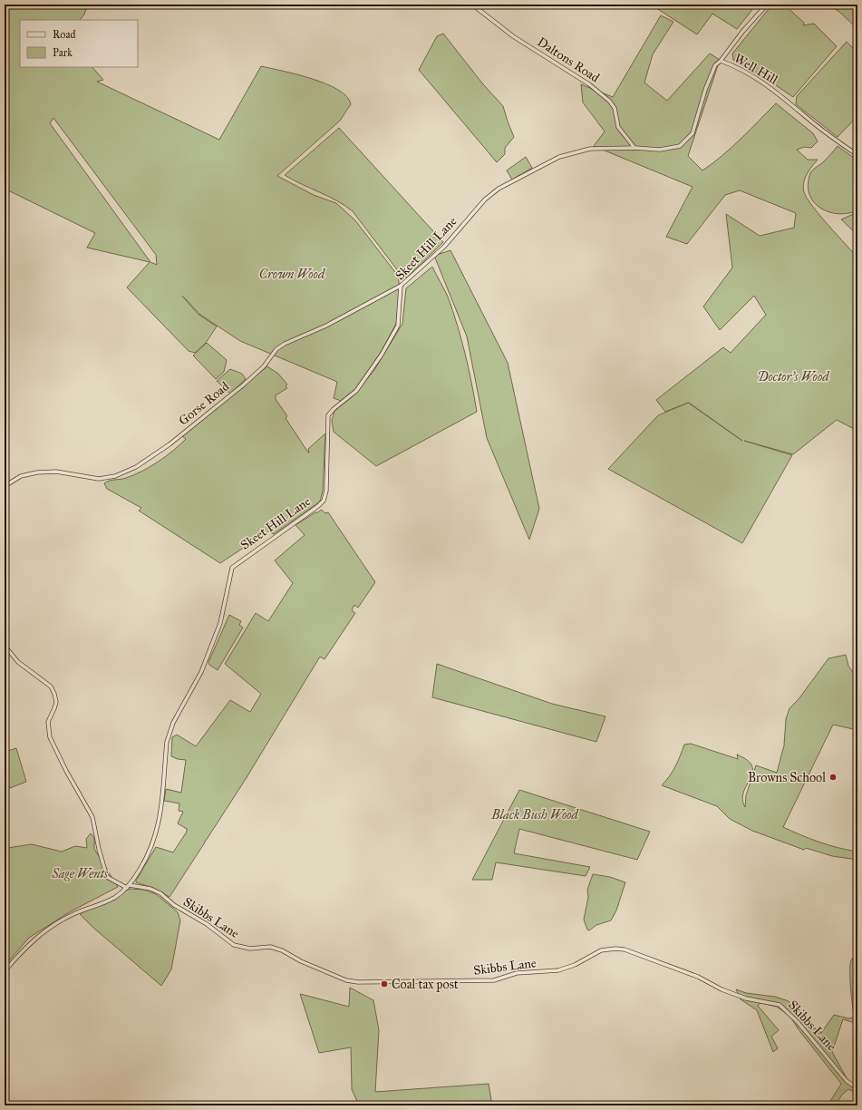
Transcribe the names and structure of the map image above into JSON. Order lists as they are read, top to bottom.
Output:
{
  "streets": {
    "street": [
      "Daltons Road",
      "Well Hill",
      "Skeet Hill Lane",
      "Gorse Road",
      "Skibbs Lane"
    ]
  },
  "crossings": [
    ["Daltons Road", "Well Hill"],
    ["Daltons Road", "Skeet Hill Lane"],
    ["Well Hill", "Skeet Hill Lane"],
    ["Skeet Hill Lane", "Gorse Road"],
    ["Skeet Hill Lane", "Skibbs Lane"]
  ],
  "parks": [
    "Crown Wood",
    "Doctor's Wood",
    "Black Bush Wood",
    "Sage Wents"
  ],
  "places": ["Browns School", "Coal tax post"],
  "legend": ["Road", "Park"]
}
